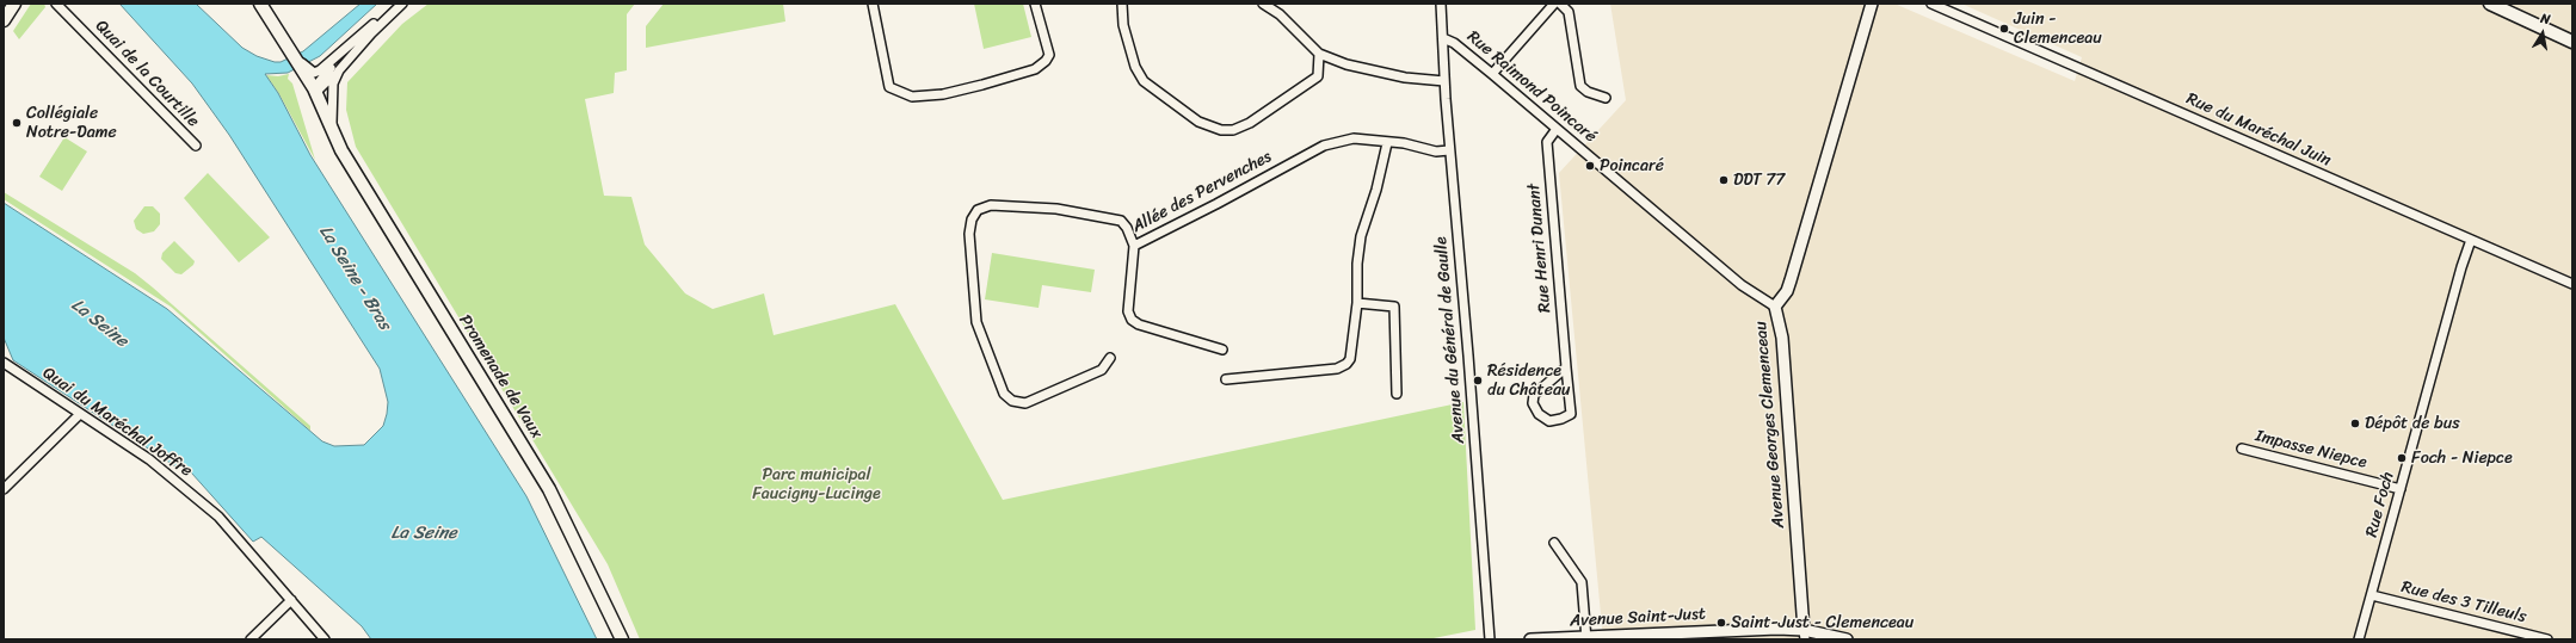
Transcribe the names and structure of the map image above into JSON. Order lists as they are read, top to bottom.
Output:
{
  "streets": {
    "main road": ["Promenade de Vaux"],
    "street": [
      "Quai de la Courtille",
      "Rue Raimond Poincaré",
      "Rue du Maréchal Juin",
      "Allée des Pervenches",
      "Rue Henri Dunant",
      "Avenue du Général de Gaulle",
      "Quai du Maréchal Joffre",
      "Avenue Georges Clemenceau",
      "Impasse Niepce",
      "Rue Foch",
      "Rue des 3 Tilleuls",
      "Avenue Saint-Just"
    ]
  },
  "crossings": [
    ["Rue Raimond Poincaré", "Rue Henri Dunant"],
    ["Rue Raimond Poincaré", "Avenue du Général de Gaulle"],
    ["Rue Raimond Poincaré", "Avenue Georges Clemenceau"],
    ["Rue du Maréchal Juin", "Rue Foch"],
    ["Allée des Pervenches", "Avenue du Général de Gaulle"],
    ["Avenue Georges Clemenceau", "Avenue Saint-Just"],
    ["Impasse Niepce", "Rue Foch"],
    ["Rue Foch", "Rue des 3 Tilleuls"]
  ],
  "water": ["La Seine - Bras", "La Seine"],
  "parks": ["Parc municipal Faucigny-Lucinge"],
  "places": [
    "Juin - Clemenceau",
    "Collégiale Notre-Dame",
    "Poincaré",
    "DDT 77",
    "Résidence du Château",
    "Dépôt de bus",
    "Foch - Niepce",
    "Saint-Just - Clemenceau"
  ],
  "north": "top"
}
